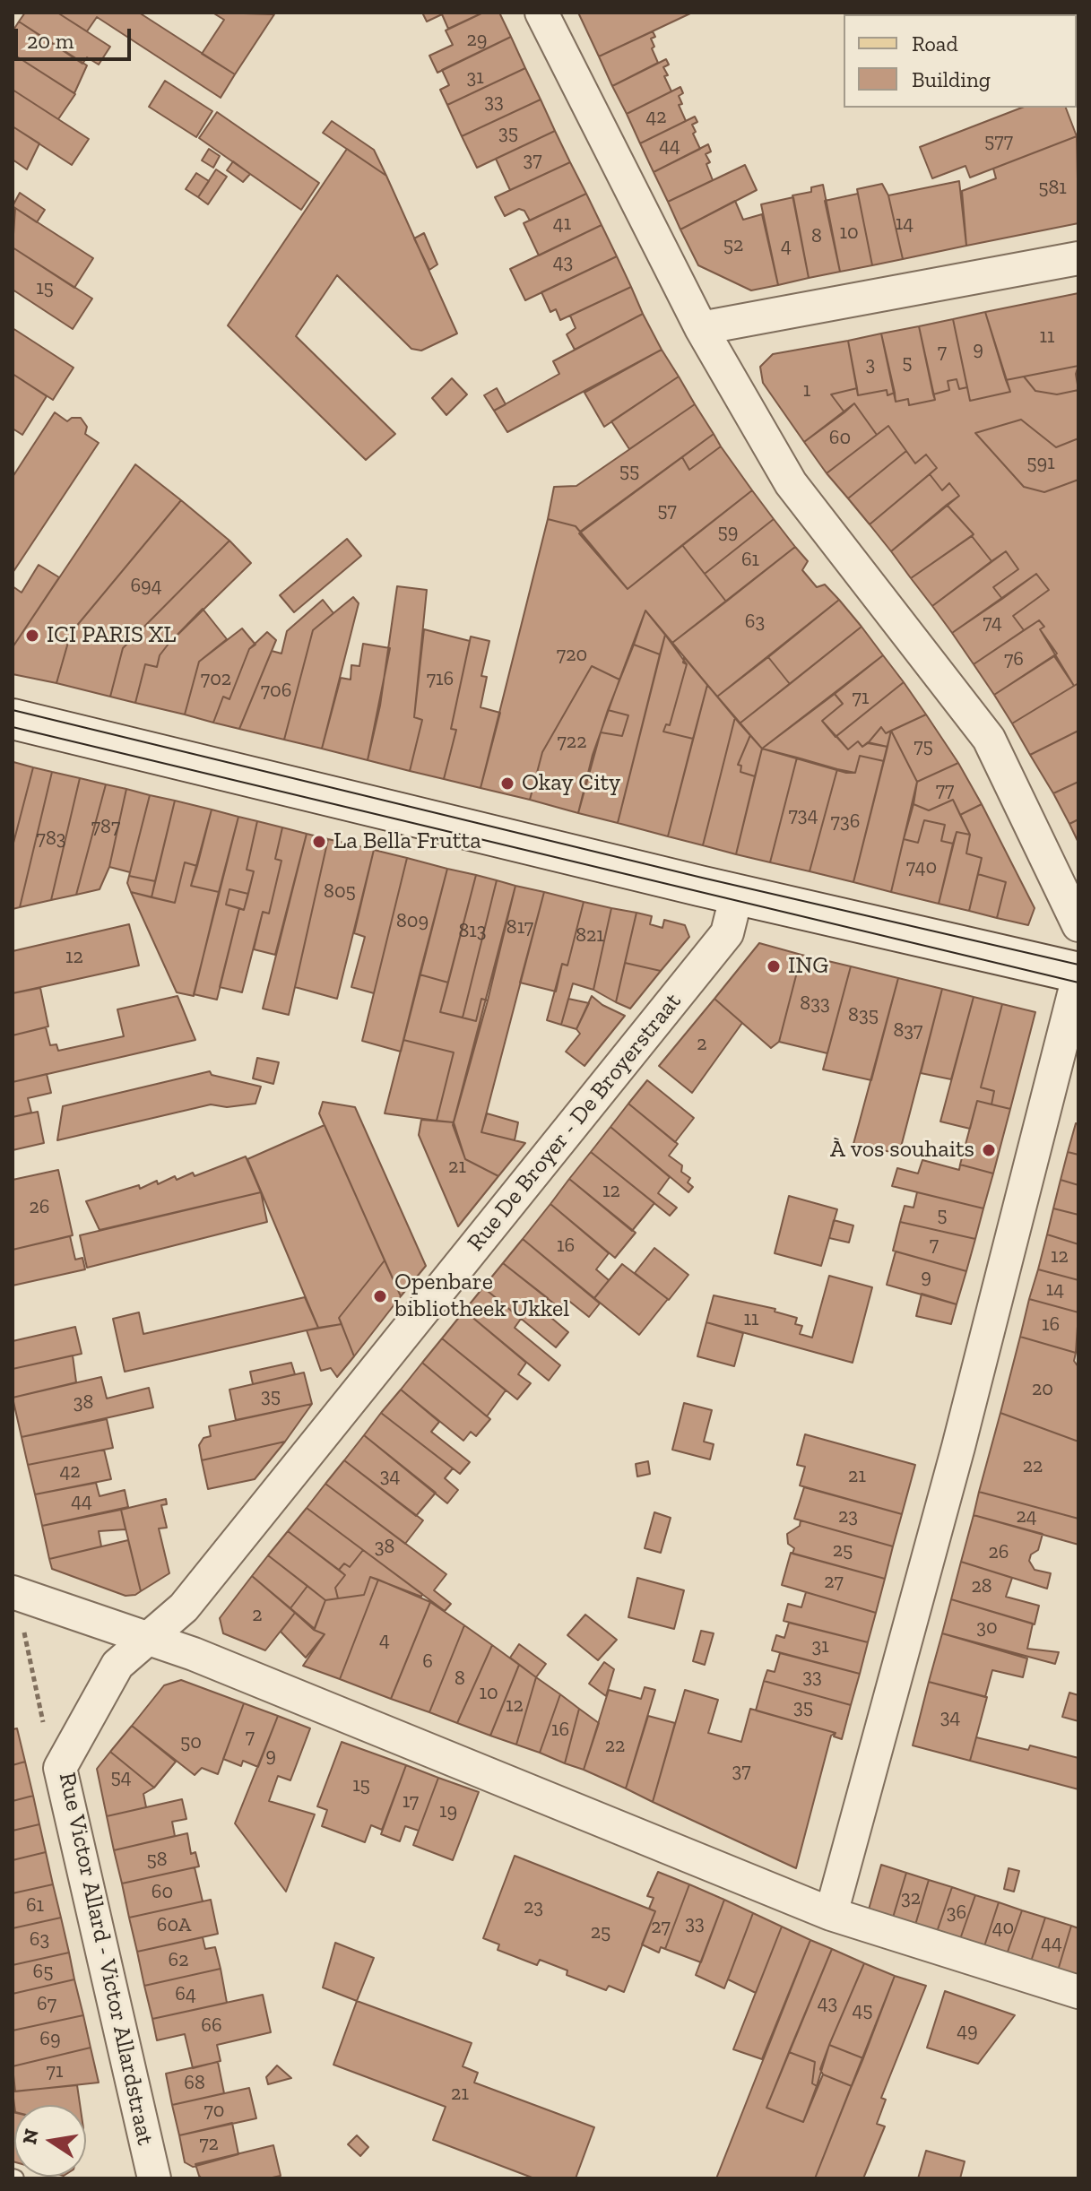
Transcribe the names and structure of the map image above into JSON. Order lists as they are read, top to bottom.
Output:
{
  "streets": {
    "street": ["Rue De Broyer - De Broyerstraat", "Rue Victor Allard - Victor Allardstraat"]
  },
  "crossings": [
    ["Rue De Broyer - De Broyerstraat", "Rue Victor Allard - Victor Allardstraat"]
  ],
  "places": [
    "ICI PARIS XL",
    "Okay City",
    "La Bella Frutta",
    "ING",
    "À vos souhaits",
    "Openbare bibliotheek Ukkel"
  ],
  "house_numbers": [
    "29",
    "31",
    "33",
    "42",
    "35",
    "577",
    "44",
    "37",
    "581",
    "41",
    "14",
    "10",
    "8",
    "52",
    "4",
    "43",
    "15",
    "11",
    "9",
    "7",
    "5",
    "3",
    "1",
    "60",
    "591",
    "55",
    "57",
    "59",
    "61",
    "694",
    "63",
    "74",
    "720",
    "76",
    "702",
    "716",
    "706",
    "71",
    "722",
    "75",
    "77",
    "734",
    "736",
    "787",
    "783",
    "740",
    "805",
    "809",
    "817",
    "813",
    "821",
    "12",
    "833",
    "835",
    "837",
    "2",
    "21",
    "12",
    "26",
    "5",
    "7",
    "16",
    "12",
    "9",
    "14",
    "11",
    "16",
    "20",
    "35",
    "38",
    "22",
    "42",
    "34",
    "21",
    "44",
    "23",
    "24",
    "38",
    "25",
    "26",
    "27",
    "28",
    "2",
    "30",
    "4",
    "31",
    "6",
    "33",
    "8",
    "10",
    "12",
    "35",
    "34",
    "16",
    "7",
    "50",
    "22",
    "9",
    "37",
    "54",
    "15",
    "17",
    "19",
    "58",
    "60",
    "32",
    "61",
    "23",
    "36",
    "33",
    "60A",
    "27",
    "40",
    "25",
    "63",
    "44",
    "62",
    "65",
    "64",
    "43",
    "67",
    "45",
    "66",
    "49",
    "69",
    "71",
    "68",
    "21",
    "70",
    "72"
  ],
  "legend": ["Road", "Building"],
  "scale_bar": "20 m",
  "north": "left"
}
